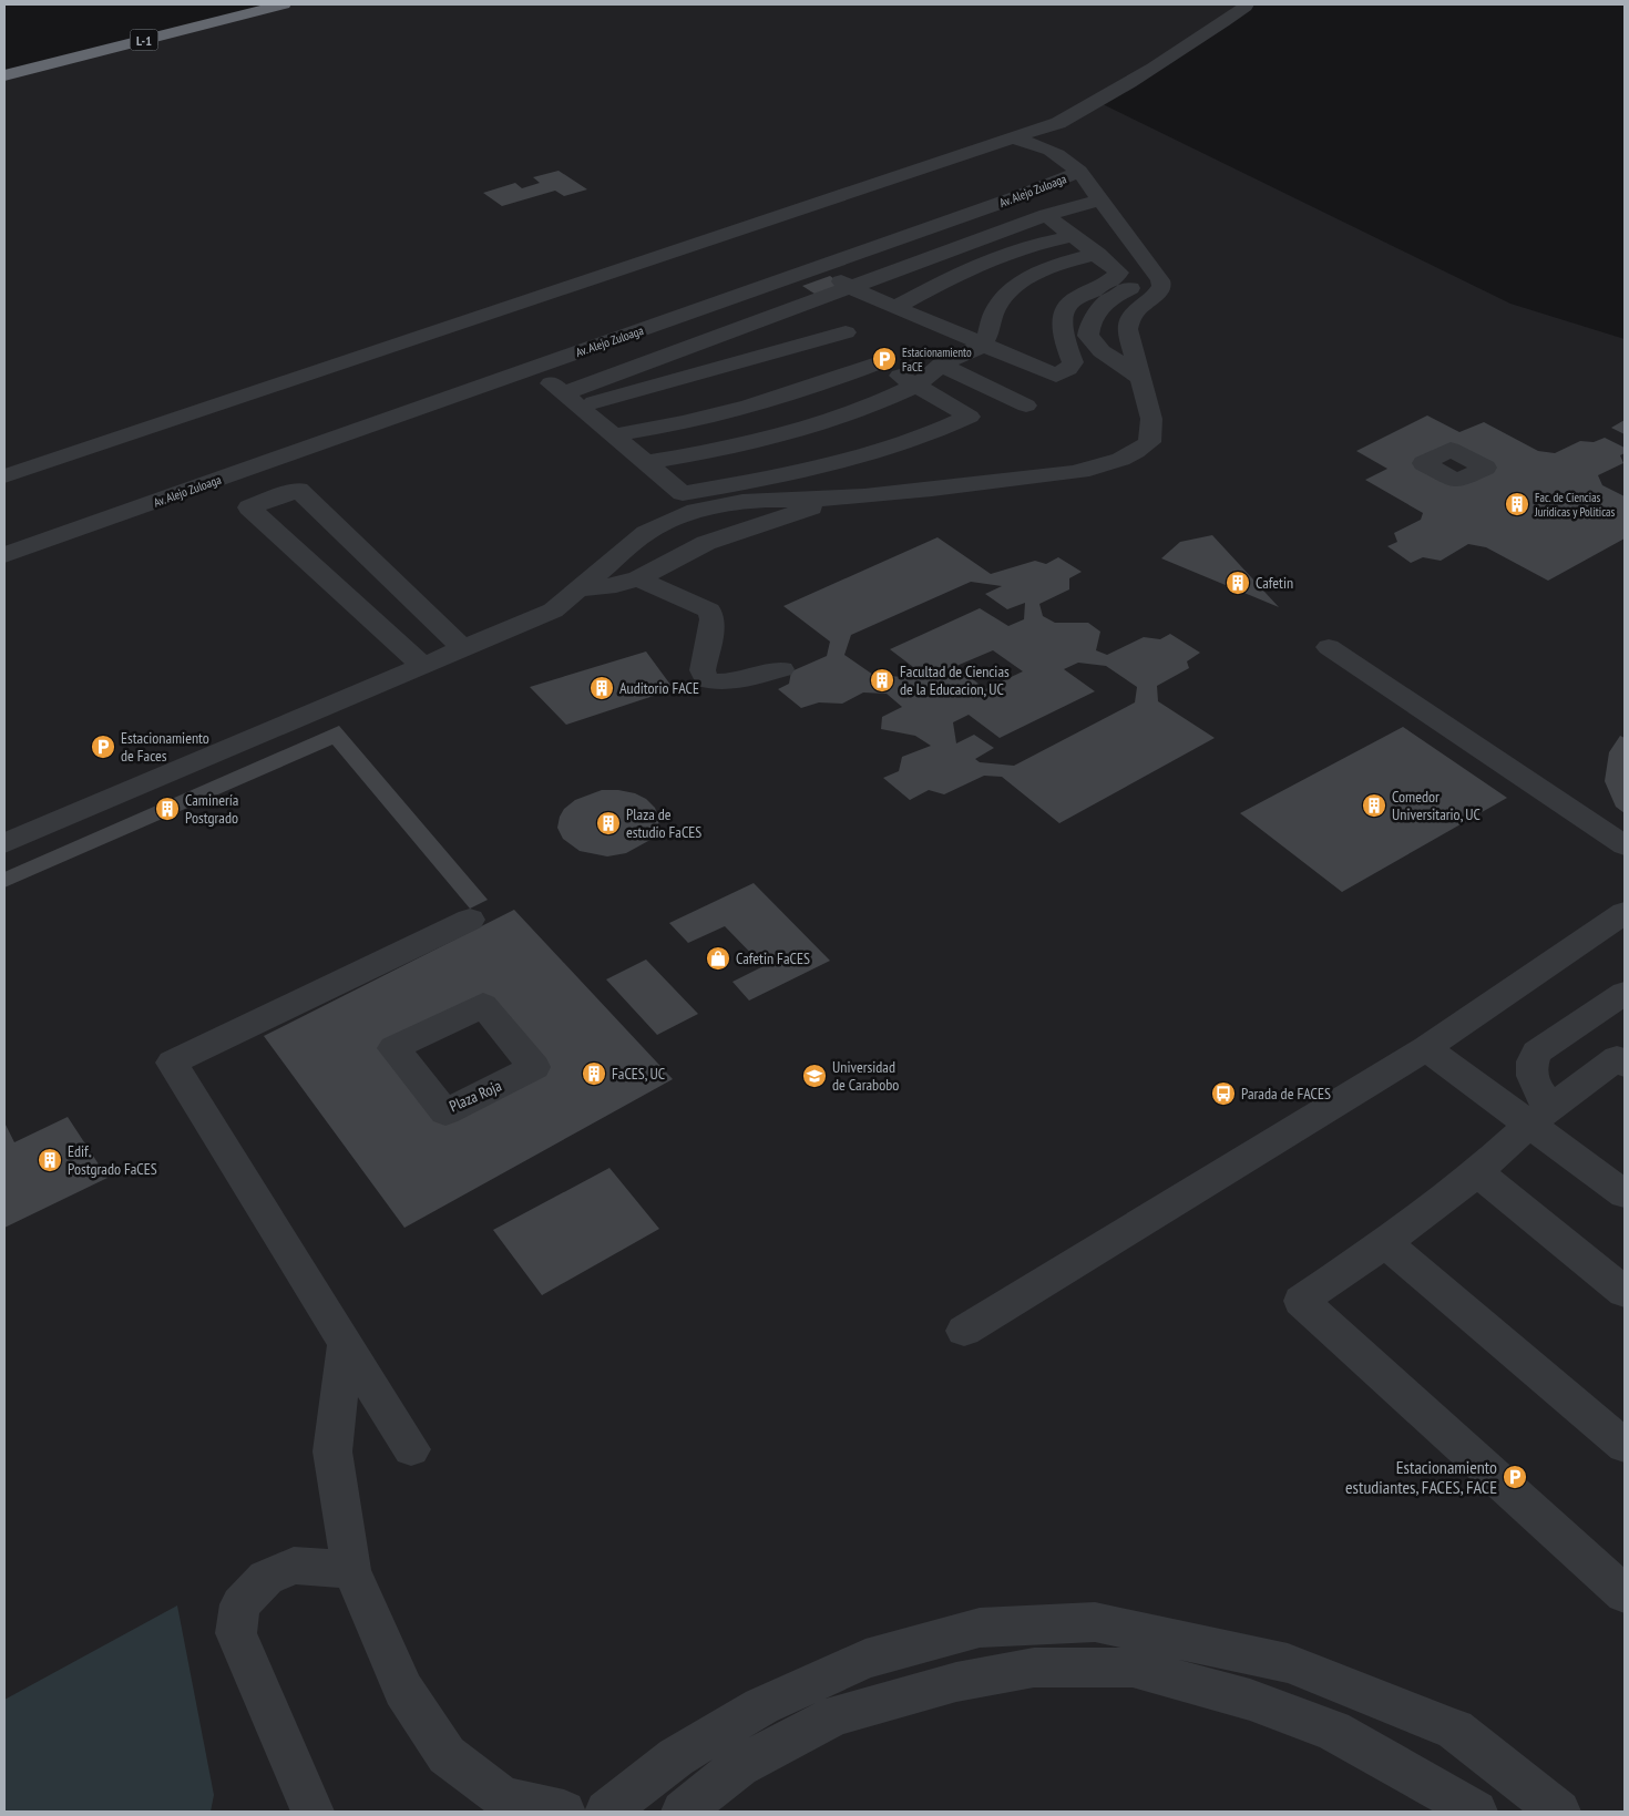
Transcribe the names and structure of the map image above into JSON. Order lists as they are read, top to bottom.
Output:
{
  "streets": {
    "highway": ["L-1"],
    "street": ["Av. Alejo Zuloaga"]
  },
  "places": {
    "parking": ["Estacionamiento FaCE", "Estacionamiento de Faces", "Estacionamiento estudiantes, FACES, FACE"],
    "building": [
      "Fac. de Ciencias Juridicas y Politicas",
      "Cafetin",
      "Facultad de Ciencias de la Educacion, UC",
      "Auditorio FACE",
      "Comedor Universitario, UC",
      "Caminería Postgrado",
      "Plaza de estudio FaCES",
      "FaCES, UC",
      "Edif. Postgrado FaCES"
    ],
    "shop": ["Cafetin FaCES"],
    "school or university": ["Universidad de Carabobo"],
    "bus stop": ["Parada de FACES"]
  }
}
